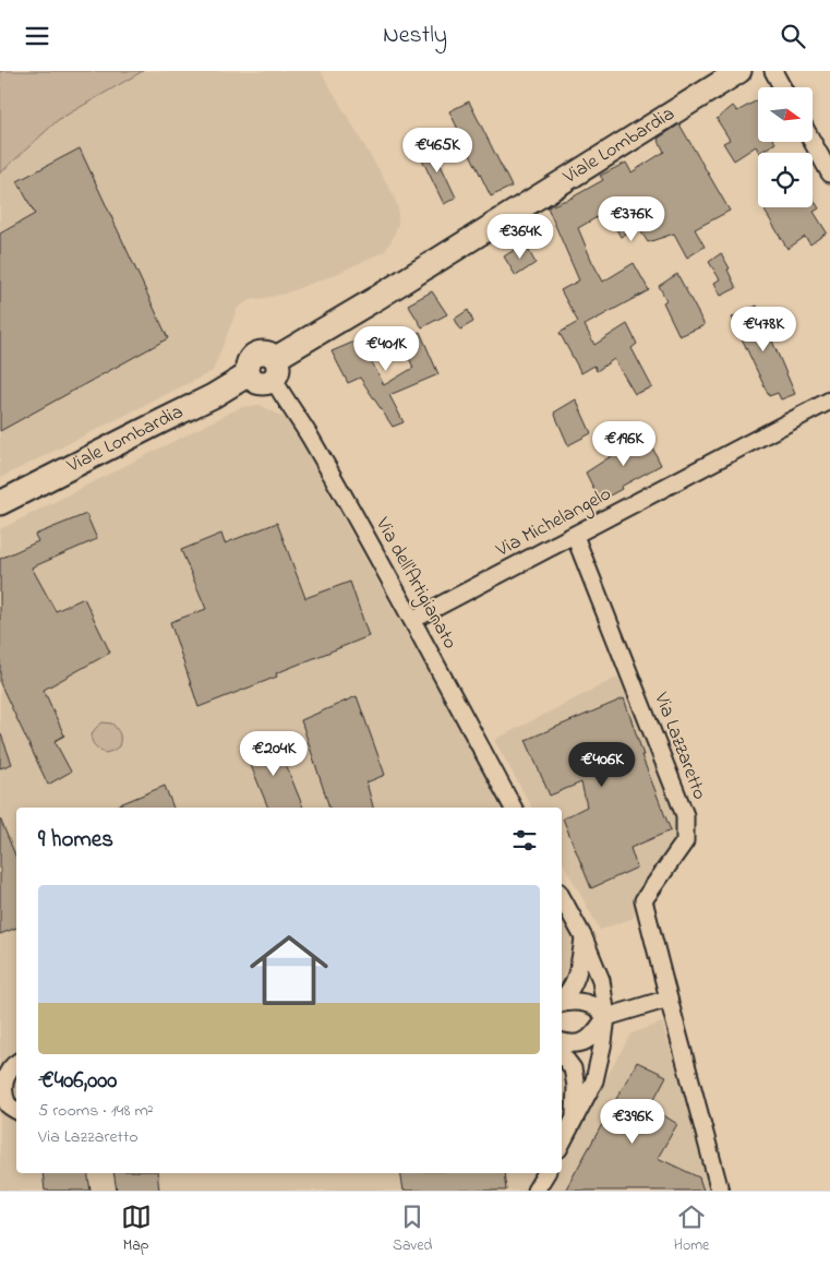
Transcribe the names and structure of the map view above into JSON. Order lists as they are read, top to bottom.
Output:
{
  "streets": {
    "main road": ["Viale Lombardia"],
    "street": ["Via Michelangelo", "Via dell'Artigianato", "Via Lazzaretto"]
  },
  "crossings": [
    ["Viale Lombardia", "Via dell'Artigianato"],
    ["Via Michelangelo", "Via dell'Artigianato"],
    ["Via Michelangelo", "Via Lazzaretto"]
  ],
  "north": "right",
  "page": {
    "header": "Nestly",
    "price": [
      "€465K",
      "€376K",
      "€364K",
      "€478K",
      "€401K",
      "€196K",
      "€204K",
      "€406K",
      "€396K"
    ],
    "heading": "9 homes",
    "list": [
      {
        "name": "€406,000",
        "note": "5 rooms · 148 m² · Via Lazzaretto"
      }
    ],
    "tabs": ["Map", "Saved", "Home"]
  }
}
